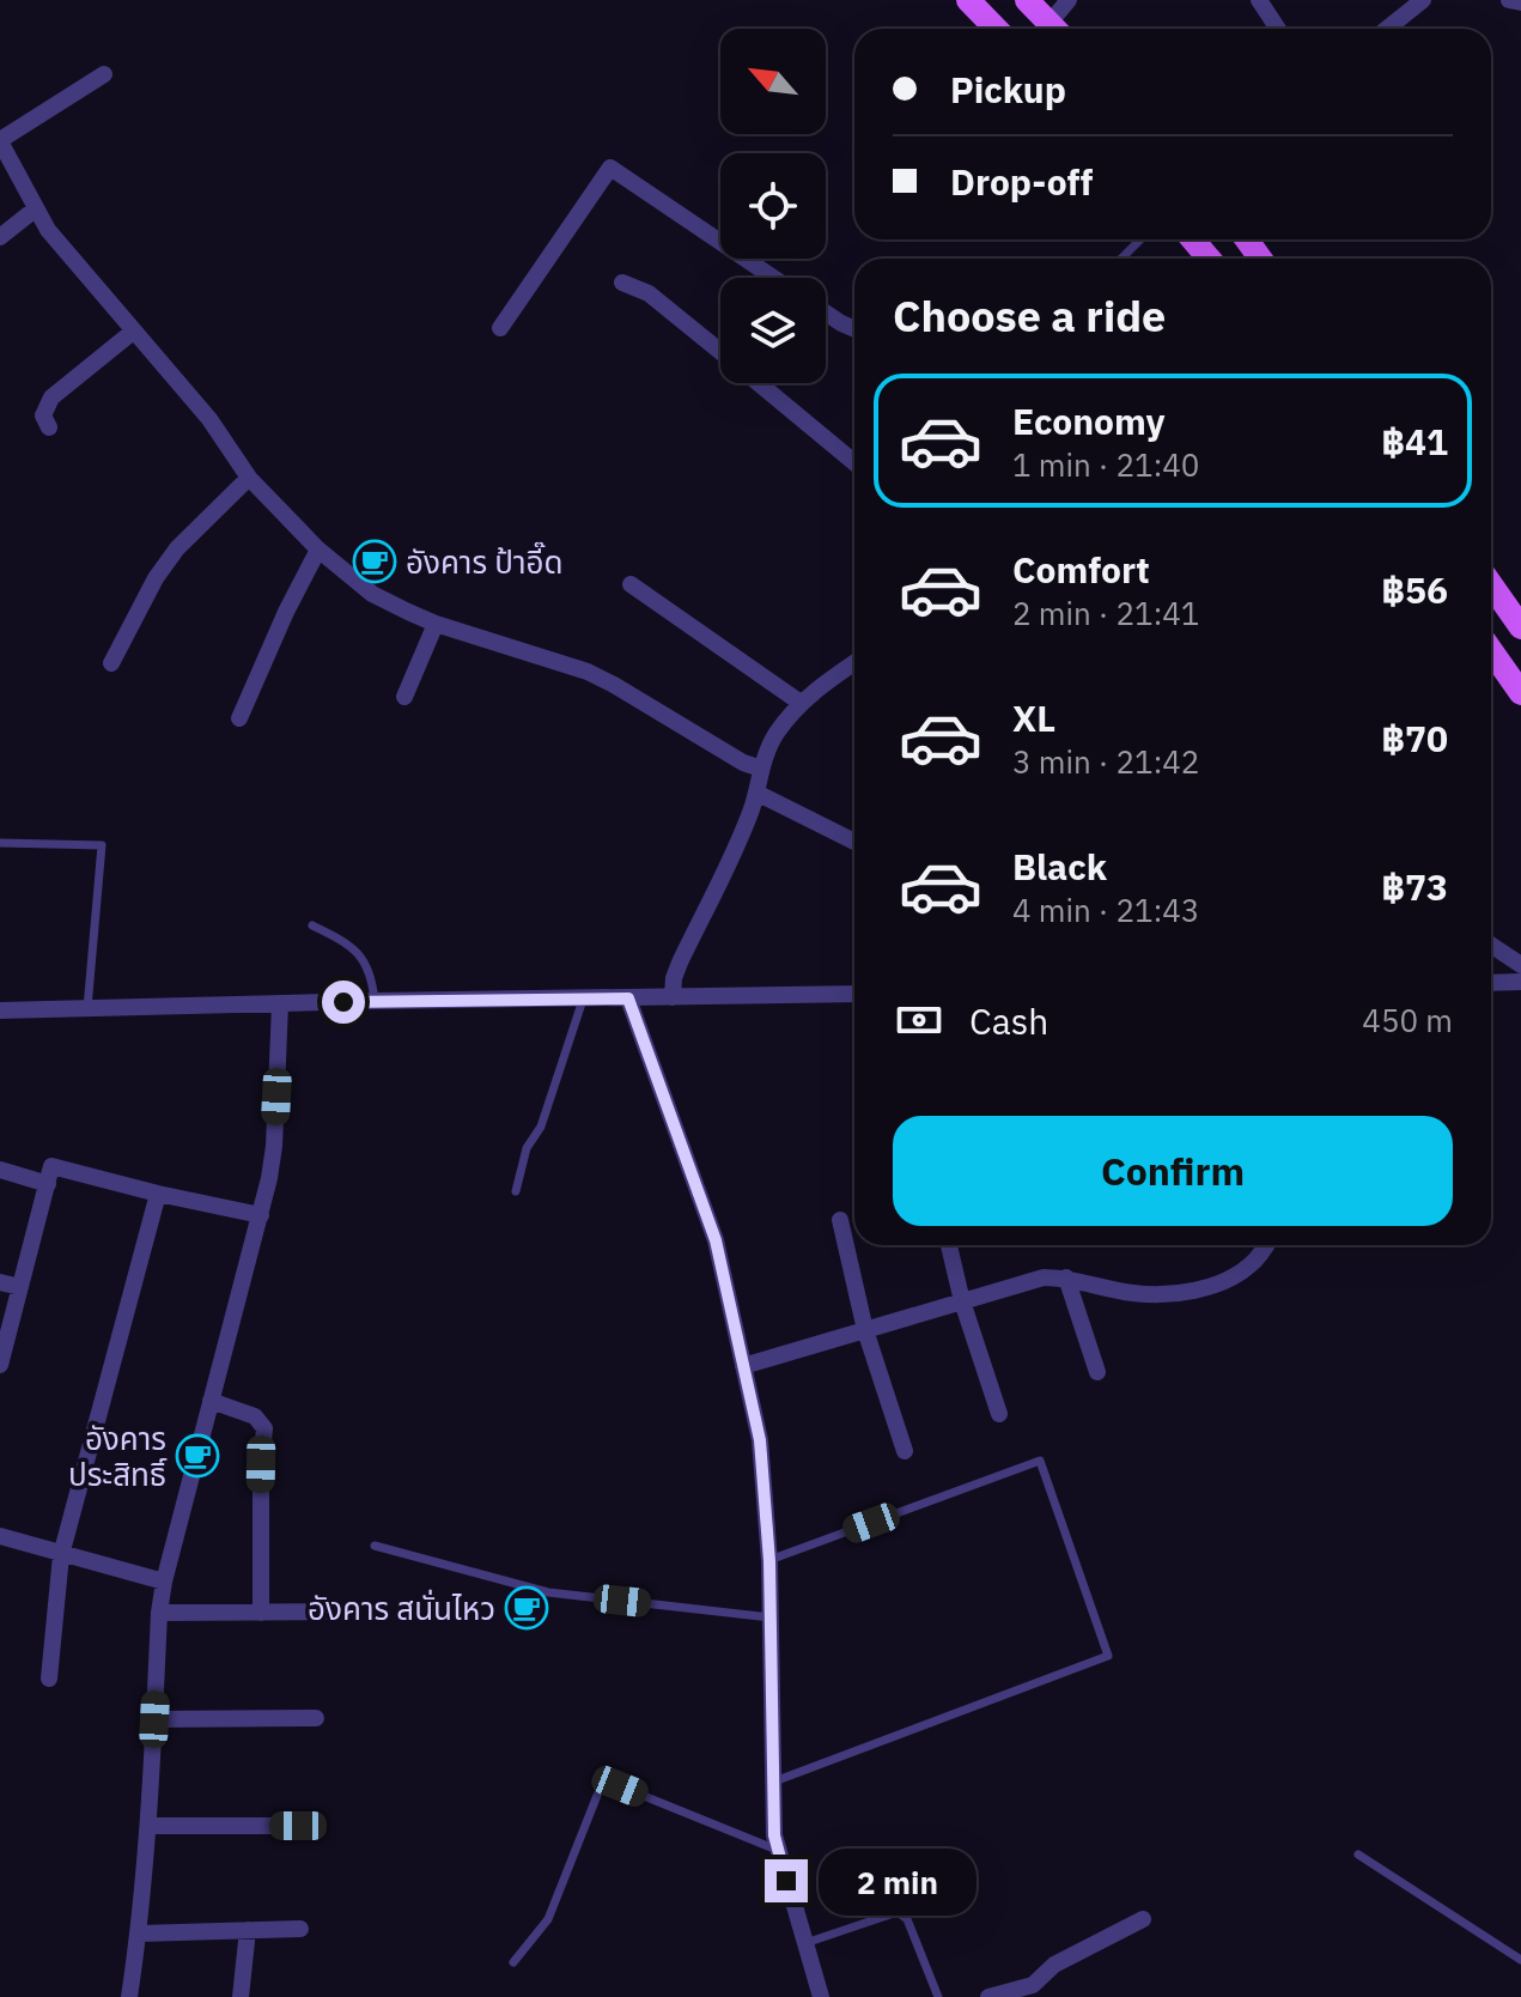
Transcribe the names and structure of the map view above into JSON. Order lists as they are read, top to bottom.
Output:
{
  "places": {
    "cafe": ["อังคาร ป้าอี๊ด", "อังคาร ประสิทธิ์", "อังคาร สนั่นไหว"]
  },
  "north": "top left",
  "page": {
    "banner": ["Pickup", "Drop-off"],
    "heading": "Choose a ride",
    "list": [
      {
        "name": "Economy",
        "note": "1 min · 21:40",
        "value": "฿41"
      },
      {
        "name": "Comfort",
        "note": "2 min · 21:41",
        "value": "฿56"
      },
      {
        "name": "XL",
        "note": "3 min · 21:42",
        "value": "฿70"
      },
      {
        "name": "Black",
        "note": "4 min · 21:43",
        "value": "฿73"
      }
    ],
    "pay": ["Cash", "450 m"],
    "buttons": "Confirm",
    "bubble": "2 min"
  }
}
